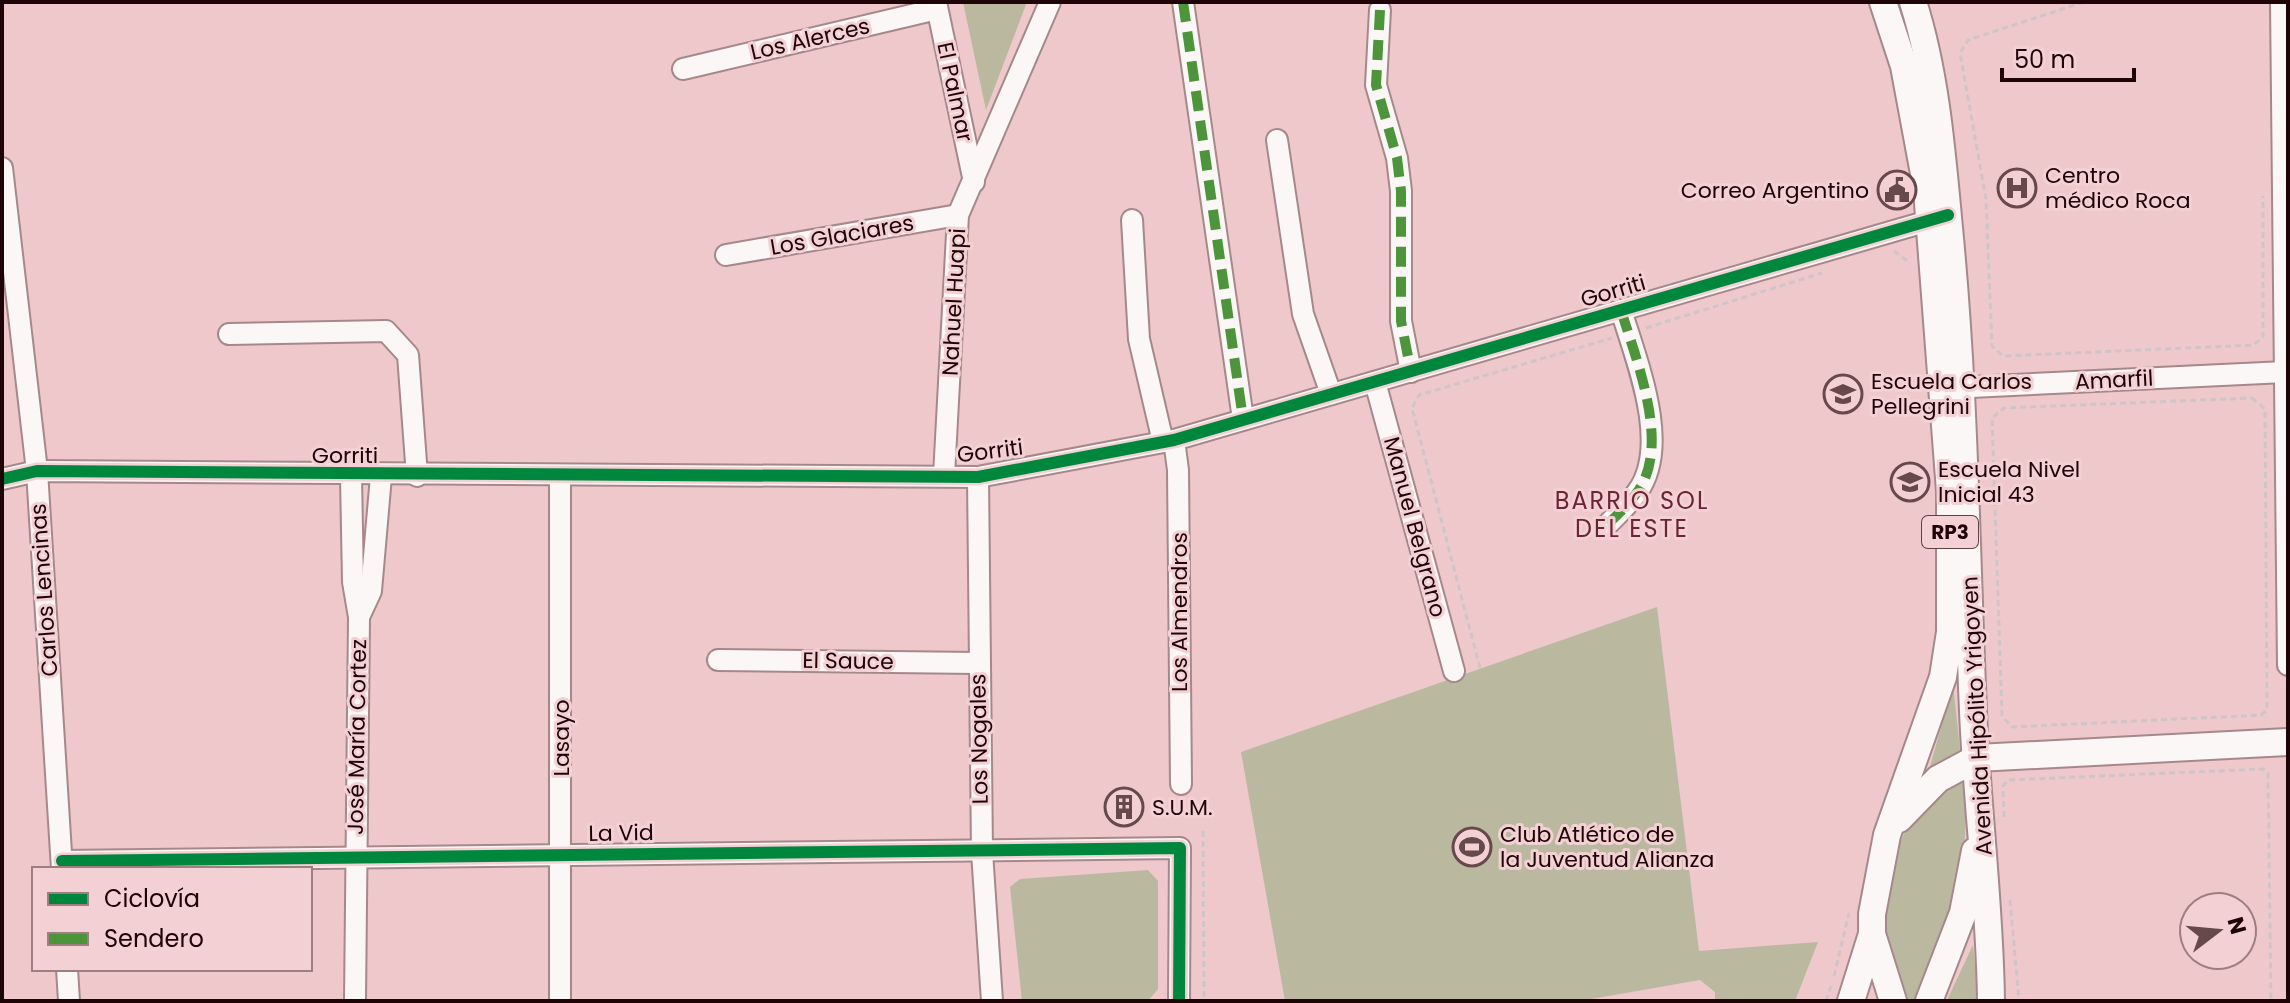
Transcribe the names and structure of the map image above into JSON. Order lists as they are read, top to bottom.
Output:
{
  "streets": {
    "main road": ["RP3", "Avenida Hipólito Yrigoyen"],
    "street": [
      "Los Alerces",
      "El Palmar",
      "Los Glaciares",
      "Gorriti",
      "Nahuel Huapi",
      "Amarfil",
      "Manuel Belgrano",
      "Carlos Lencinas",
      "Los Almendros",
      "El Sauce",
      "José María Cortez",
      "Lasayo",
      "Los Nogales",
      "La Vid"
    ]
  },
  "crossings": [
    ["Los Alerces", "El Palmar"],
    ["El Palmar", "Nahuel Huapi"],
    ["Los Glaciares", "Nahuel Huapi"],
    ["Gorriti", "Nahuel Huapi"],
    ["Gorriti", "Manuel Belgrano"],
    ["Gorriti", "Carlos Lencinas"],
    ["Gorriti", "Los Almendros"],
    ["Gorriti", "Avenida Hipólito Yrigoyen"],
    ["Gorriti", "José María Cortez"],
    ["Gorriti", "Lasayo"],
    ["Gorriti", "Los Nogales"],
    ["Amarfil", "Avenida Hipólito Yrigoyen"],
    ["RP3", "Avenida Hipólito Yrigoyen"],
    ["Carlos Lencinas", "La Vid"],
    ["El Sauce", "Los Nogales"],
    ["José María Cortez", "La Vid"],
    ["Lasayo", "La Vid"],
    ["Los Nogales", "La Vid"]
  ],
  "districts": ["BARRIO SOL DEL ESTE"],
  "places": {
    "hospital": ["Centro médico Roca"],
    "public building": ["Correo Argentino"],
    "school or university": ["Escuela Carlos Pellegrini", "Escuela Nivel Inicial 43"],
    "building": ["S.U.M."],
    "sports": ["Club Atlético de la Juventud Alianza"]
  },
  "legend": ["Ciclovía", "Sendero"],
  "scale_bar": "50 m",
  "north": "right"
}
